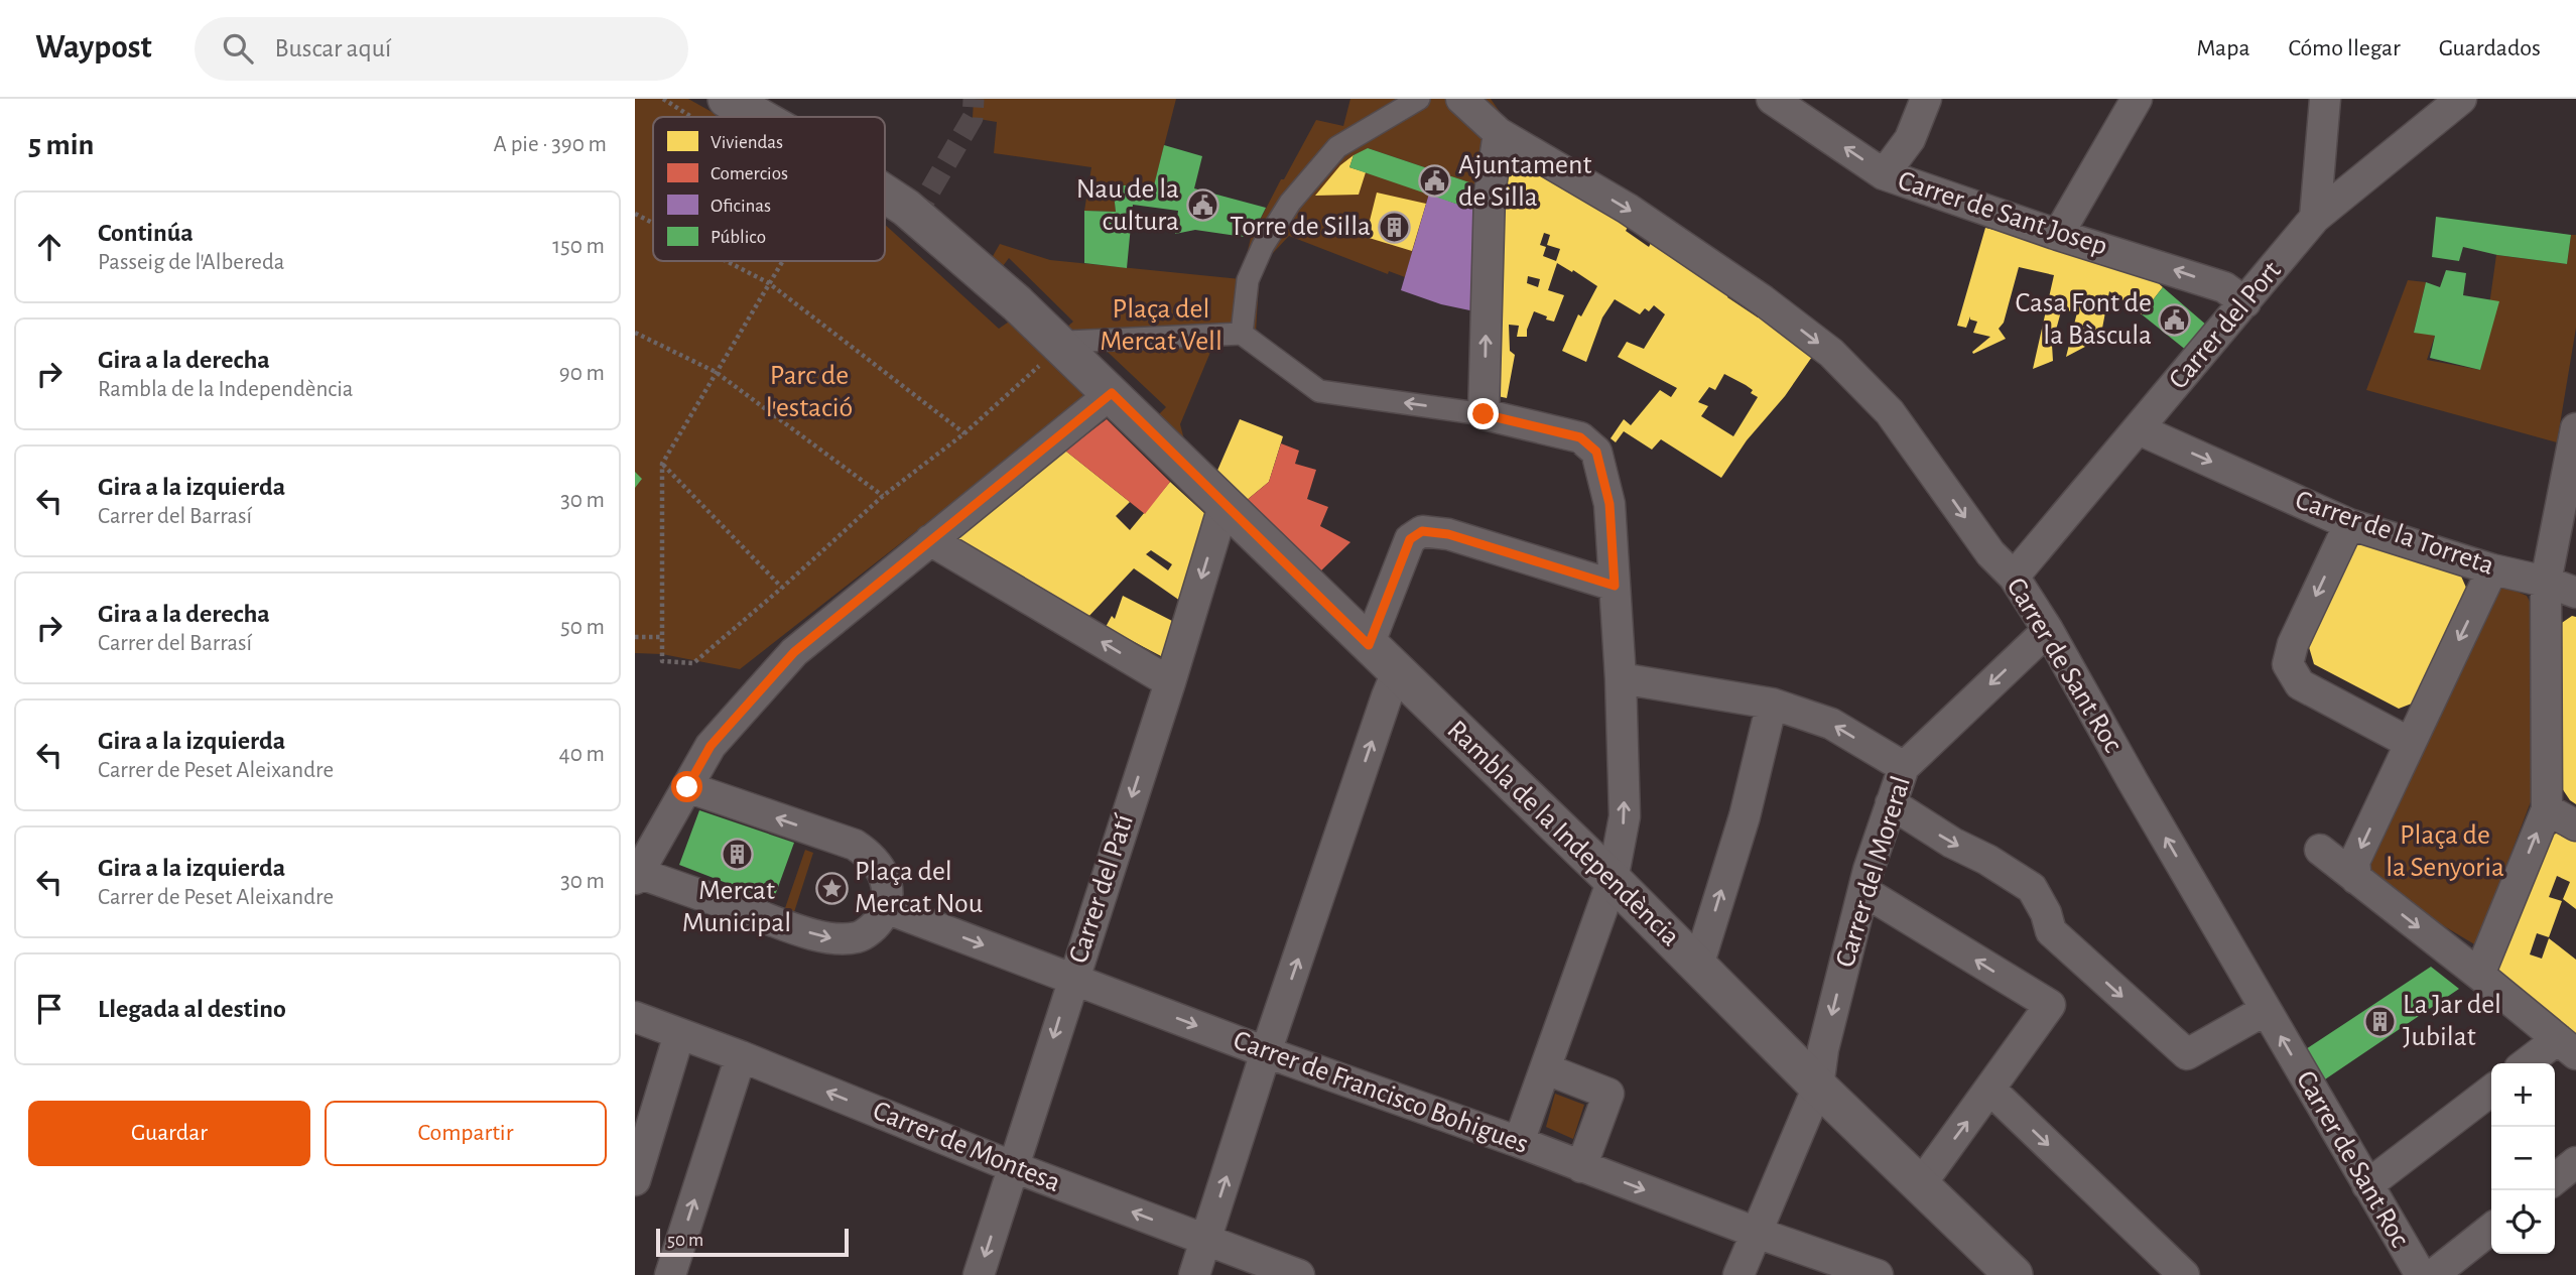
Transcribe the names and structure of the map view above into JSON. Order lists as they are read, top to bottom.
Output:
{
  "streets": {
    "street": [
      "Carrer de Sant Josep",
      "Carrer del Port",
      "Carrer de la Torreta",
      "Carrer de Sant Roc",
      "Rambla de la Independència",
      "Carrer del Moreral",
      "Carrer del Patí",
      "Carrer de Francisco Bohigues",
      "Carrer de Montesa"
    ]
  },
  "crossings": [
    ["Carrer de Sant Josep", "Carrer del Port"],
    ["Carrer del Port", "Carrer de la Torreta"],
    ["Carrer del Port", "Carrer de Sant Roc"],
    ["Carrer de Sant Roc", "Carrer del Moreral"],
    ["Rambla de la Independència", "Carrer del Moreral"],
    ["Rambla de la Independència", "Carrer del Patí"],
    ["Carrer del Moreral", "Carrer de Francisco Bohigues"],
    ["Carrer del Patí", "Carrer de Francisco Bohigues"],
    ["Carrer del Patí", "Carrer de Montesa"]
  ],
  "one_way": [
    "Carrer de Sant Josep",
    "Carrer de la Torreta",
    "Carrer de Francisco Bohigues",
    "Carrer de Montesa"
  ],
  "parks": ["Plaça del Mercat Vell", "Parc de l'estació", "Plaça de la Senyoria"],
  "places": {
    "public building": ["Ajuntament de Silla", "Nau de la cultura", "Casa Font de la Bàscula"],
    "building": ["Torre de Silla", "Mercat Municipal", "La Jar del Jubilat"],
    "place": ["Plaça del Mercat Nou"]
  },
  "legend": [
    "Viviendas",
    "Comercios",
    "Oficinas",
    "Público"
  ],
  "scale_bar": "50 m",
  "page": {
    "header": "Waypost",
    "search": "Buscar aquí",
    "nav": ["Mapa", "Cómo llegar", "Guardados"],
    "heading": ["5 min", "A pie · 390 m"],
    "list": [
      ["Continúa", "Passeig de l'Albereda", "150 m"],
      ["Gira a la derecha", "Rambla de la Independència", "90 m"],
      ["Gira a la izquierda", "Carrer del Barrasí", "30 m"],
      ["Gira a la derecha", "Carrer del Barrasí", "50 m"],
      ["Gira a la izquierda", "Carrer de Peset Aleixandre", "40 m"],
      ["Gira a la izquierda", "Carrer de Peset Aleixandre", "30 m"],
      "Llegada al destino"
    ],
    "map_buttons": ["+", "−"],
    "buttons": ["Guardar", "Compartir"],
    "scale": "50 m"
  }
}
